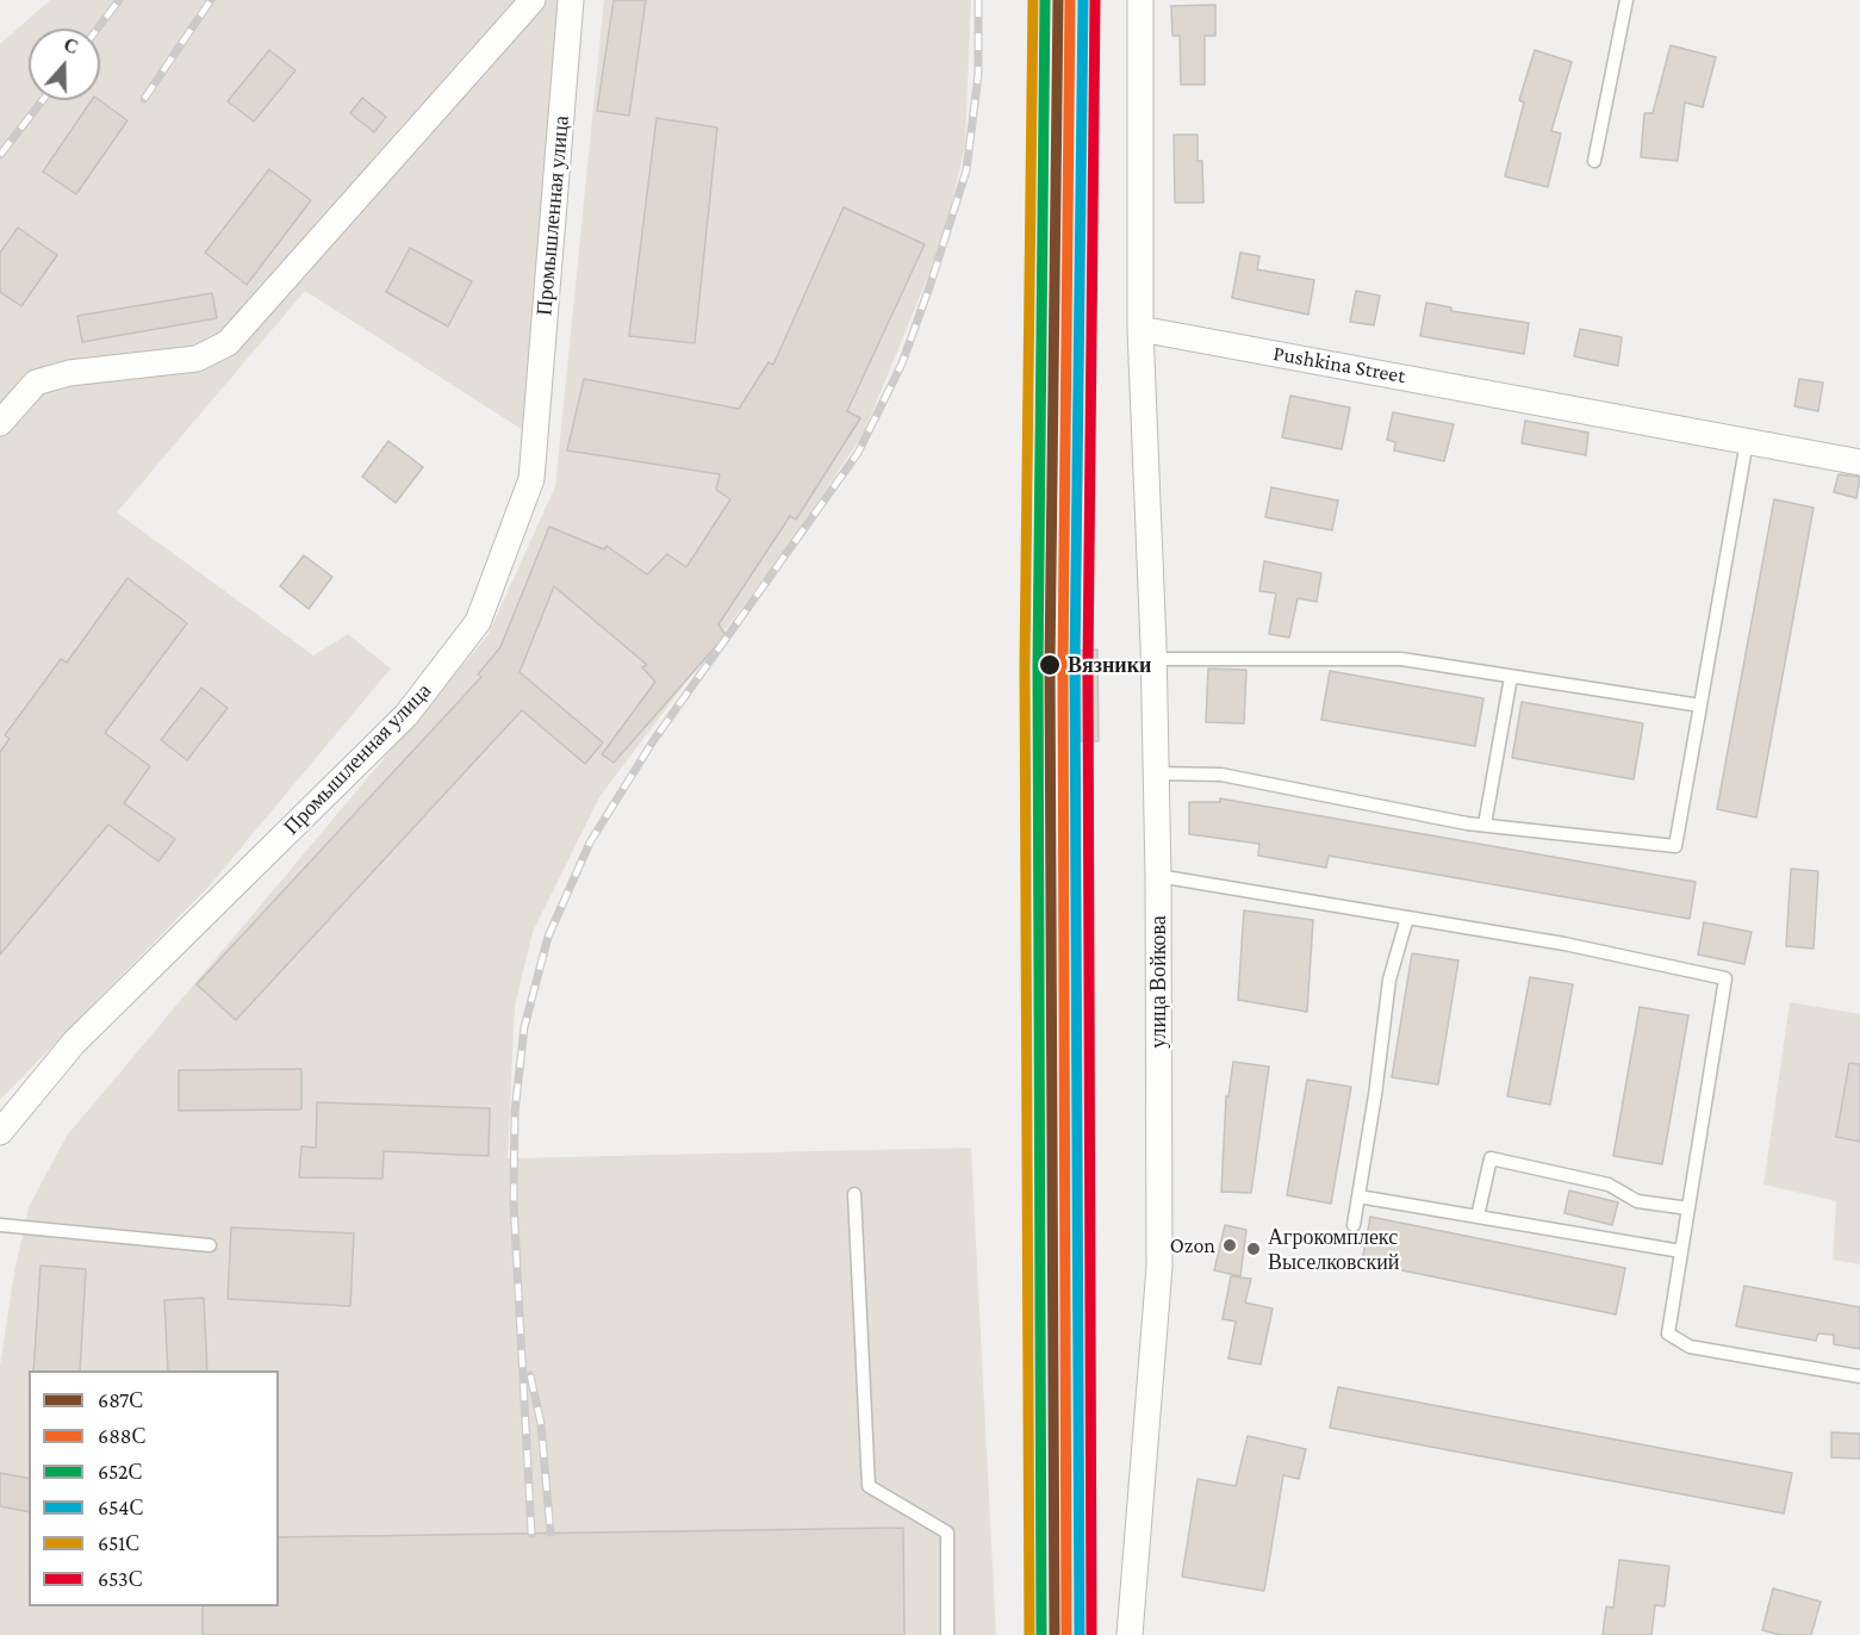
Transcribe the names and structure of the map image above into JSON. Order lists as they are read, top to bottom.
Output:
{
  "streets": {
    "street": ["Промышленная улица", "Pushkina Street", "улица Войкова"]
  },
  "crossings": [
    ["Pushkina Street", "улица Войкова"]
  ],
  "places": ["Вязники", "Ozon", "Агрокомплекс Выселковский"],
  "lines": [
    "transit line 687С",
    "transit line 688С",
    "transit line 652С",
    "transit line 654С",
    "transit line 651С",
    "transit line 653С"
  ],
  "legend": [
    "687С",
    "688С",
    "652С",
    "654С",
    "651С",
    "653С"
  ],
  "north": "top"
}
